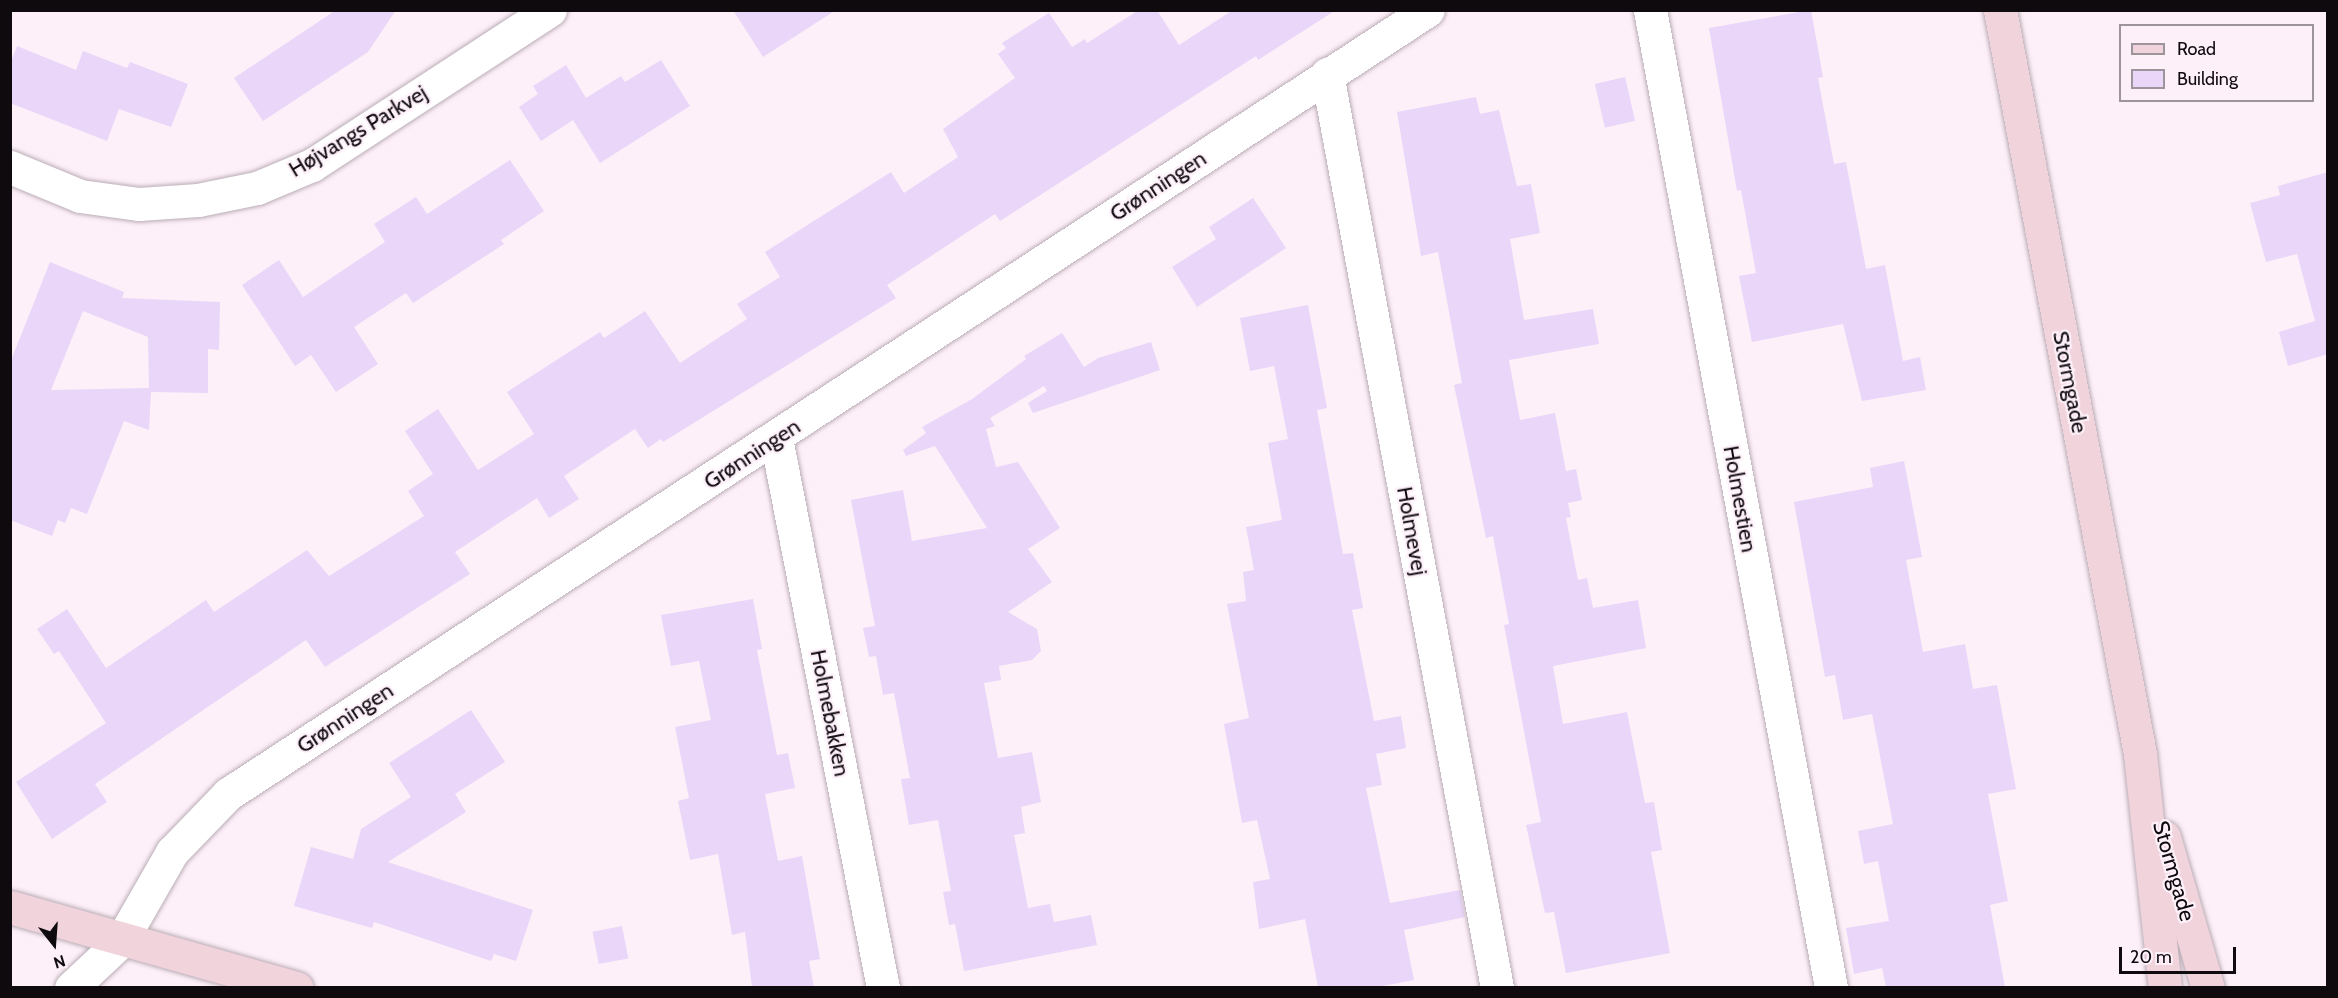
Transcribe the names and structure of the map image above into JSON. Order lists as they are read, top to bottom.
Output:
{
  "streets": {
    "street": [
      "Højvangs Parkvej",
      "Grønningen",
      "Stormgade",
      "Holmestien",
      "Holmevej",
      "Holmebakken"
    ]
  },
  "crossings": [
    ["Grønningen", "Holmevej"],
    ["Grønningen", "Holmebakken"]
  ],
  "legend": ["Road", "Building"],
  "scale_bar": "20 m",
  "north": "bottom"
}
